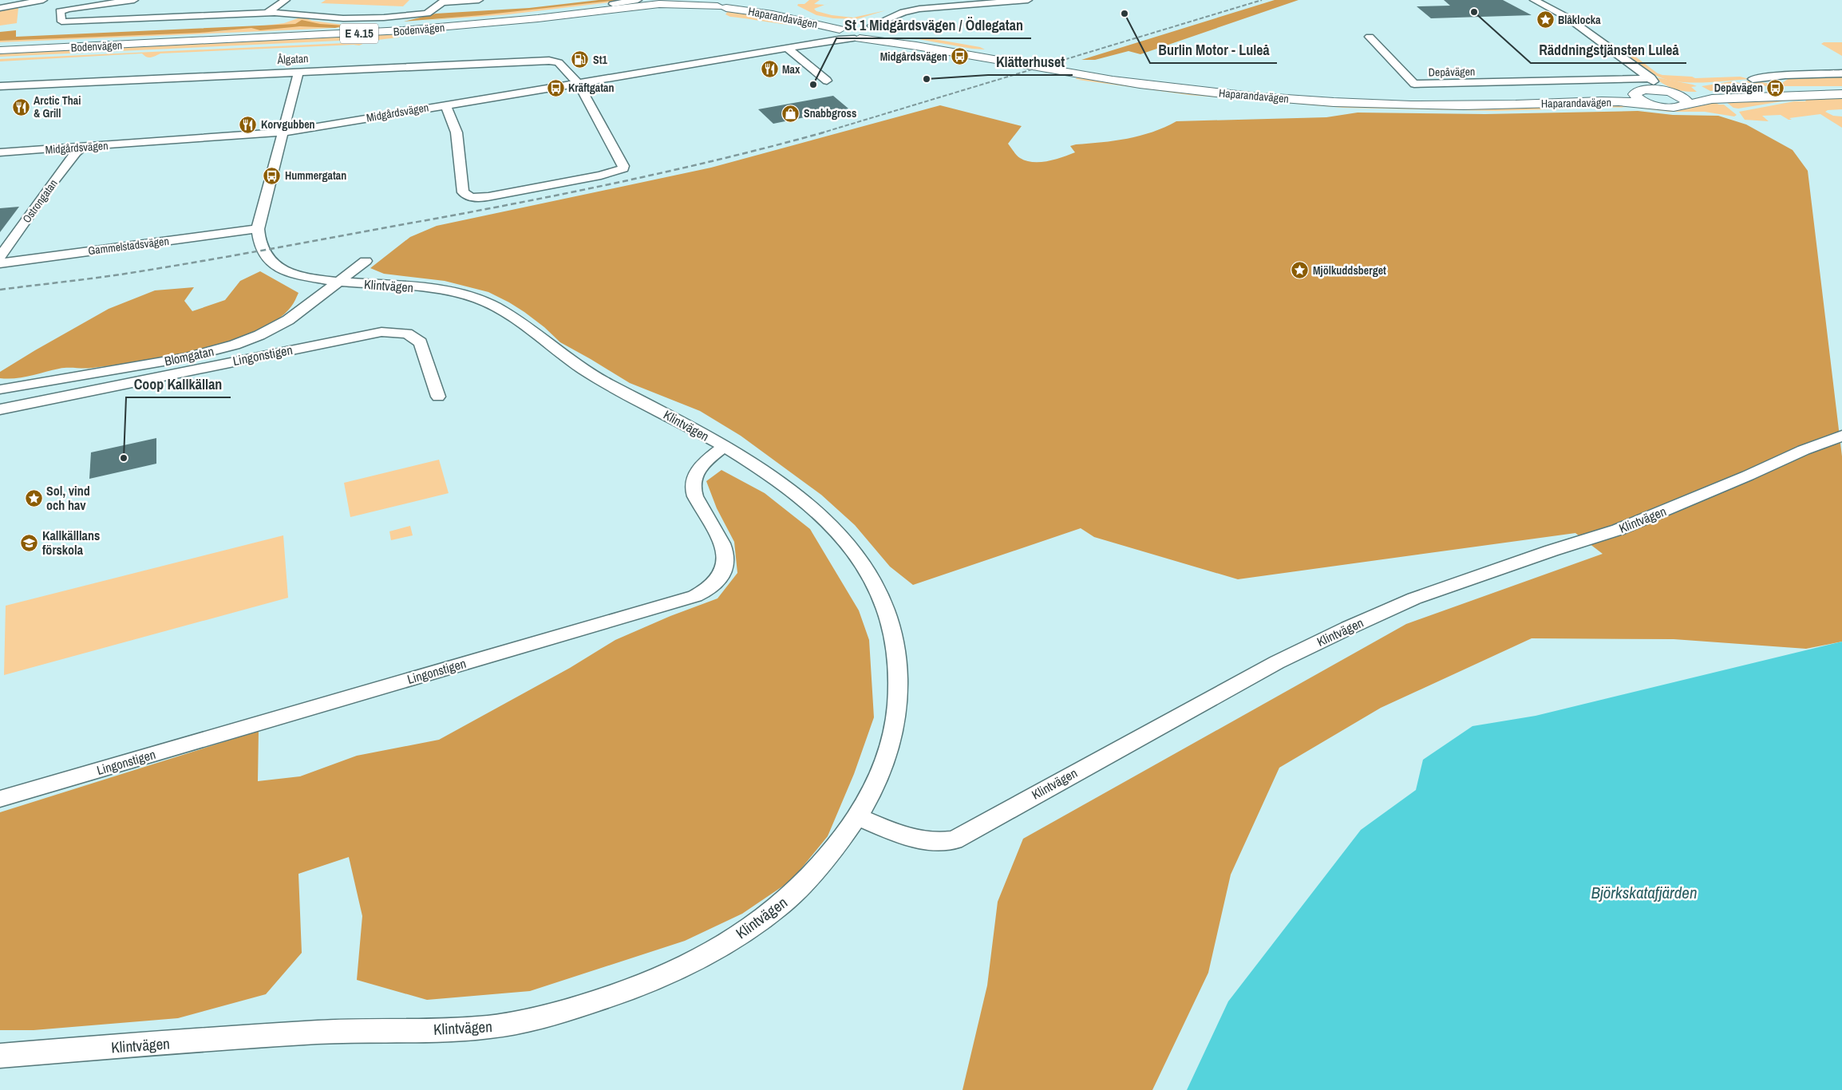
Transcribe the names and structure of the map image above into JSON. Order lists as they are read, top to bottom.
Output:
{
  "streets": {
    "main road": ["Haparandavägen", "Bodenvägen", "E 4.15"],
    "street": [
      "Ålgatan",
      "Depåvägen",
      "Midgårdsvägen",
      "Ostrongatan",
      "Gammelstadsvägen",
      "Klintvägen",
      "Lingonstigen",
      "Blomgatan"
    ]
  },
  "crossings": [
    ["Haparandavägen", "Bodenvägen"],
    ["Haparandavägen", "Midgårdsvägen"],
    ["Ålgatan", "Midgårdsvägen"],
    ["Midgårdsvägen", "Ostrongatan"],
    ["Gammelstadsvägen", "Klintvägen"],
    ["Klintvägen", "Lingonstigen"],
    ["Klintvägen", "Blomgatan"]
  ],
  "water": ["Björkskatafjärden"],
  "places": {
    "other": [
      "Räddningstjänsten Luleå",
      "Burlin Motor - Luleå",
      "Klätterhuset",
      "St 1 Midgårdsvägen / Ödlegatan",
      "Coop Kallkällan"
    ],
    "place": ["Blåklocka", "Mjölkuddsberget", "Sol, vind och hav"],
    "bus stop": [
      "Midgårdsvägen",
      "Kräftgatan",
      "Depåvägen",
      "Hummergatan"
    ],
    "fuel station": ["St1"],
    "restaurant": ["Max", "Arctic Thai & Grill", "Korvgubben"],
    "shop": ["Snabbgross"],
    "school or university": ["Kallkälllans förskola"]
  }
}
